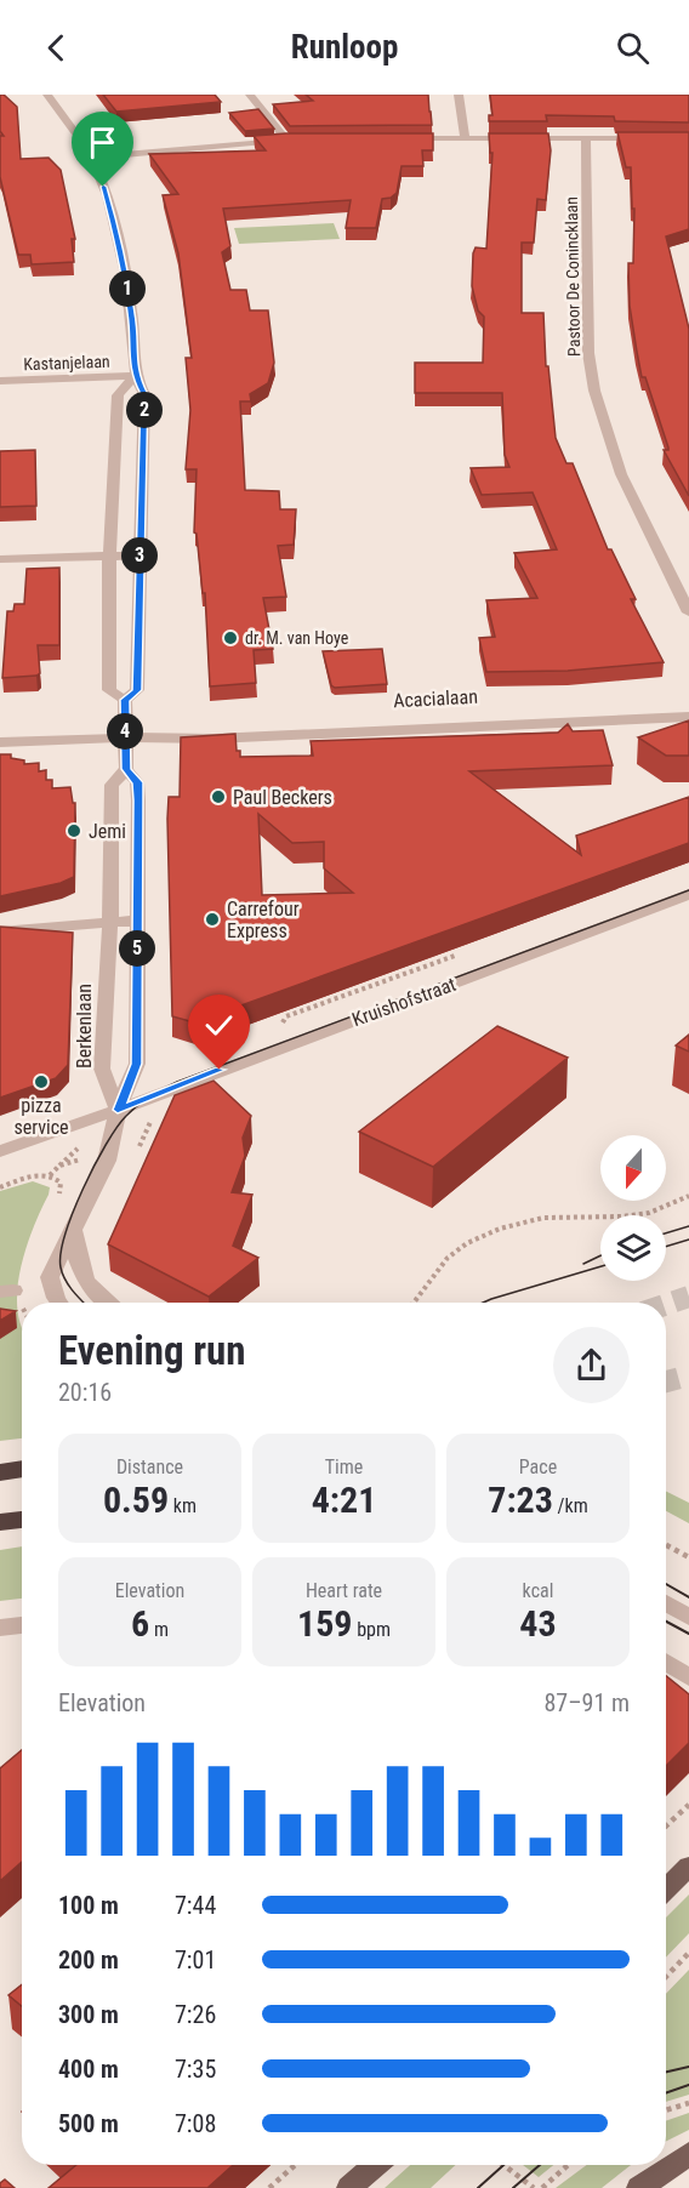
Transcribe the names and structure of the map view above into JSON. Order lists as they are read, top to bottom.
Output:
{
  "streets": {
    "street": [
      "Pastoor De Conincklaan",
      "Kastanjelaan",
      "Acacialaan",
      "Kruishofstraat",
      "Berkenlaan"
    ]
  },
  "crossings": [
    ["Kastanjelaan", "Berkenlaan"],
    ["Acacialaan", "Berkenlaan"],
    ["Kruishofstraat", "Berkenlaan"]
  ],
  "places": [
    "dr. M. van Hoye",
    "Paul Beckers",
    "Jemi",
    "Carrefour Express",
    "pizza service"
  ],
  "north": "bottom",
  "page": {
    "header": "Runloop",
    "pins": [
      "1",
      "2",
      "3",
      "4",
      "5"
    ],
    "heading": ["Evening run", "20:16"],
    "stats": [
      ["Distance", "0.59 km"],
      ["Time", "4:21"],
      ["Pace", "7:23 /km"],
      ["Elevation", "6 m"],
      ["Heart rate", "159 bpm"],
      ["kcal", "43"]
    ],
    "chart": ["Elevation", "87–91 m"],
    "list": [
      {
        "name": "100 m",
        "note": "7:44"
      },
      {
        "name": "200 m",
        "note": "7:01"
      },
      {
        "name": "300 m",
        "note": "7:26"
      },
      {
        "name": "400 m",
        "note": "7:35"
      },
      {
        "name": "500 m",
        "note": "7:08"
      }
    ]
  }
}
